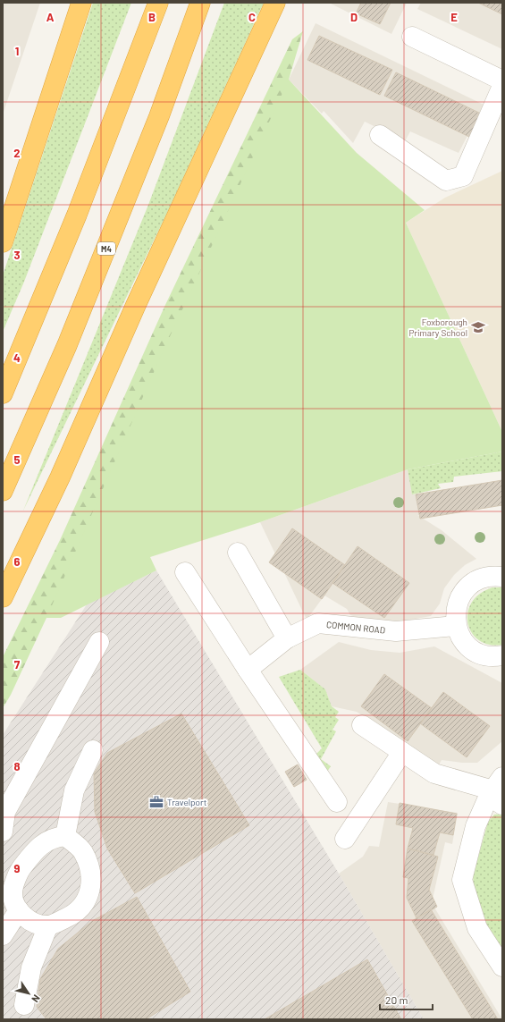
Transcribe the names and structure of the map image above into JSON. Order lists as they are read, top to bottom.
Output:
{
  "streets": {
    "highway": ["M4"],
    "street": ["COMMON ROAD"]
  },
  "places": {
    "school or university": ["Foxborough Primary School"],
    "office": ["Travelport"]
  },
  "scale_bar": "20 m",
  "north": "bottom right",
  "grid": {
    "columns": [
      "A",
      "B",
      "C",
      "D",
      "E"
    ],
    "rows": [
      "1",
      "2",
      "3",
      "4",
      "5",
      "6",
      "7",
      "8",
      "9"
    ]
  }
}
